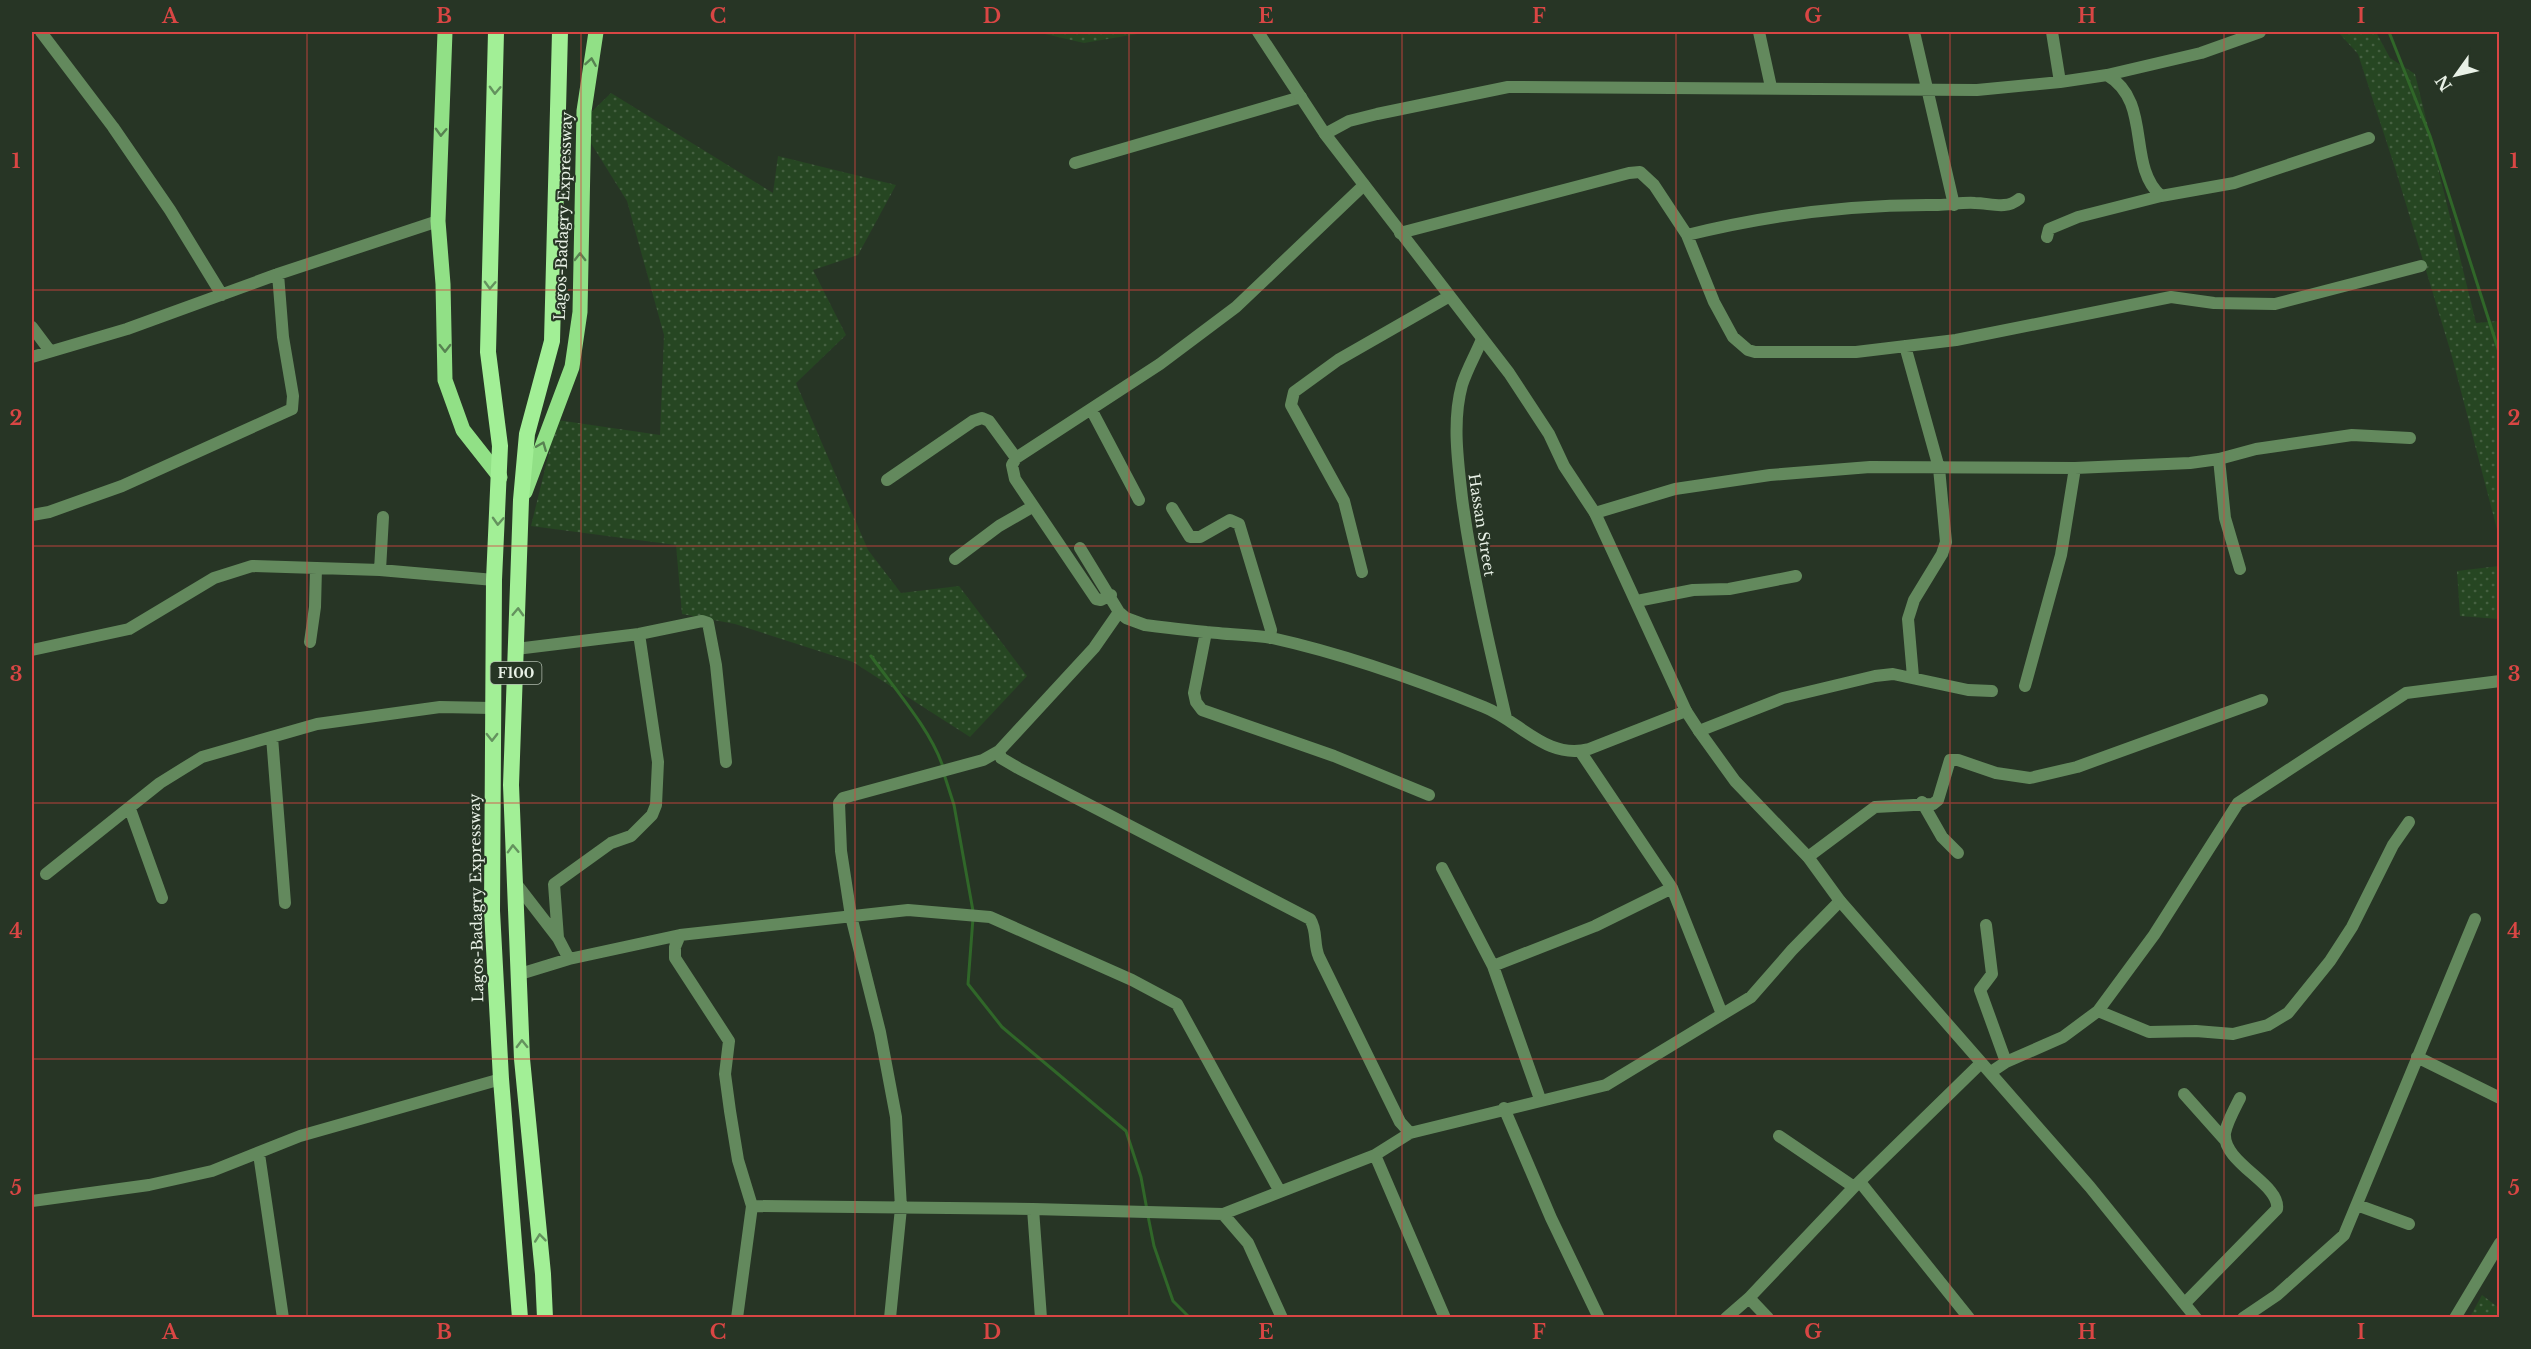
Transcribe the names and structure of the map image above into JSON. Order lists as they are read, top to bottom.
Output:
{
  "streets": {
    "highway": ["Lagos-Badagry Expressway", "F100"],
    "street": ["Hassan Street"]
  },
  "north": "bottom left",
  "grid": {
    "columns": [
      "A",
      "B",
      "C",
      "D",
      "E",
      "F",
      "G",
      "H",
      "I"
    ],
    "rows": [
      "1",
      "2",
      "3",
      "4",
      "5"
    ]
  }
}
